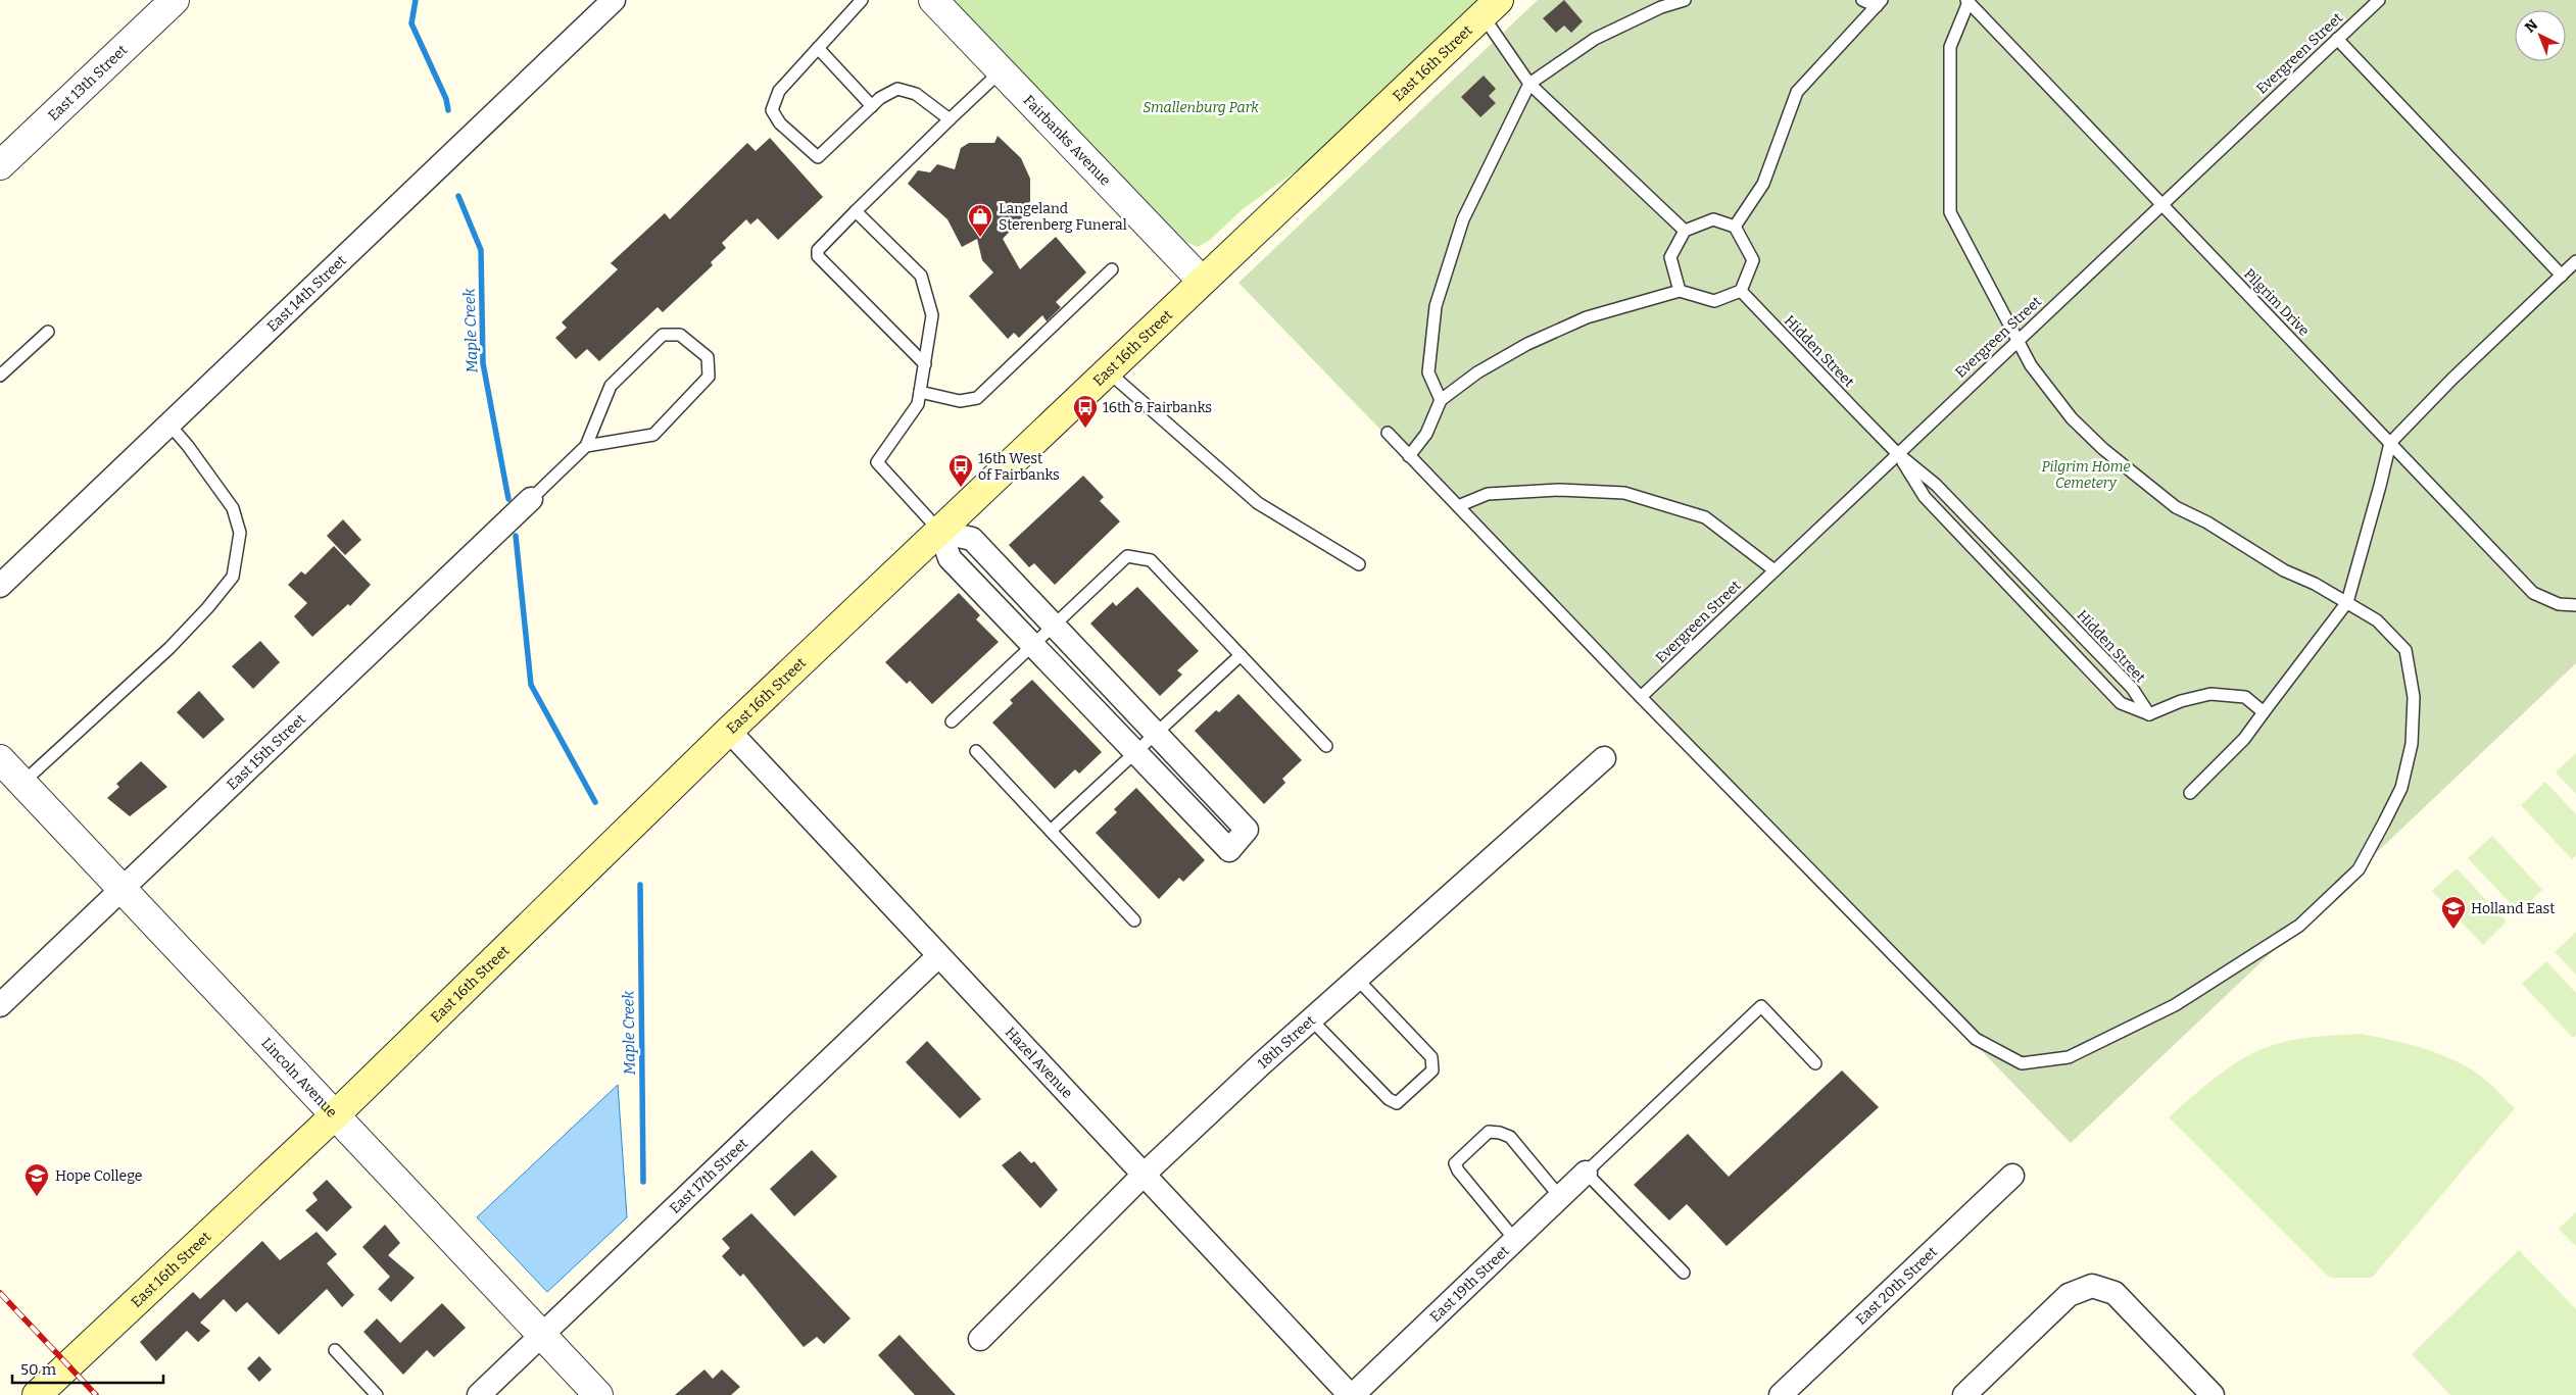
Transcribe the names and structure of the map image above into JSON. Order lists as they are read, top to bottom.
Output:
{
  "streets": {
    "main road": ["East 16th Street"],
    "street": [
      "East 13th Street",
      "Fairbanks Avenue",
      "East 14th Street",
      "East 15th Street",
      "18th Street",
      "Hazel Avenue",
      "Lincoln Avenue",
      "East 17th Street",
      "East 19th Street",
      "East 20th Street"
    ],
    "lane": ["Evergreen Street", "Pilgrim Drive", "Hidden Street"]
  },
  "crossings": [
    ["Evergreen Street", "Pilgrim Drive"],
    ["Evergreen Street", "Hidden Street"],
    ["East 16th Street", "Fairbanks Avenue"],
    ["East 16th Street", "Hazel Avenue"],
    ["East 16th Street", "Lincoln Avenue"],
    ["East 15th Street", "Lincoln Avenue"],
    ["18th Street", "Hazel Avenue"],
    ["Hazel Avenue", "East 17th Street"],
    ["Hazel Avenue", "East 19th Street"],
    ["Lincoln Avenue", "East 17th Street"]
  ],
  "water": ["Maple Creek"],
  "parks": ["Smallenburg Park", "Pilgrim Home Cemetery"],
  "places": {
    "shop": ["Langeland Sterenberg Funeral"],
    "bus stop": ["16th & Fairbanks", "16th West of Fairbanks"],
    "school or university": ["Holland East", "Hope College"]
  },
  "scale_bar": "50 m",
  "north": "top left"
}
